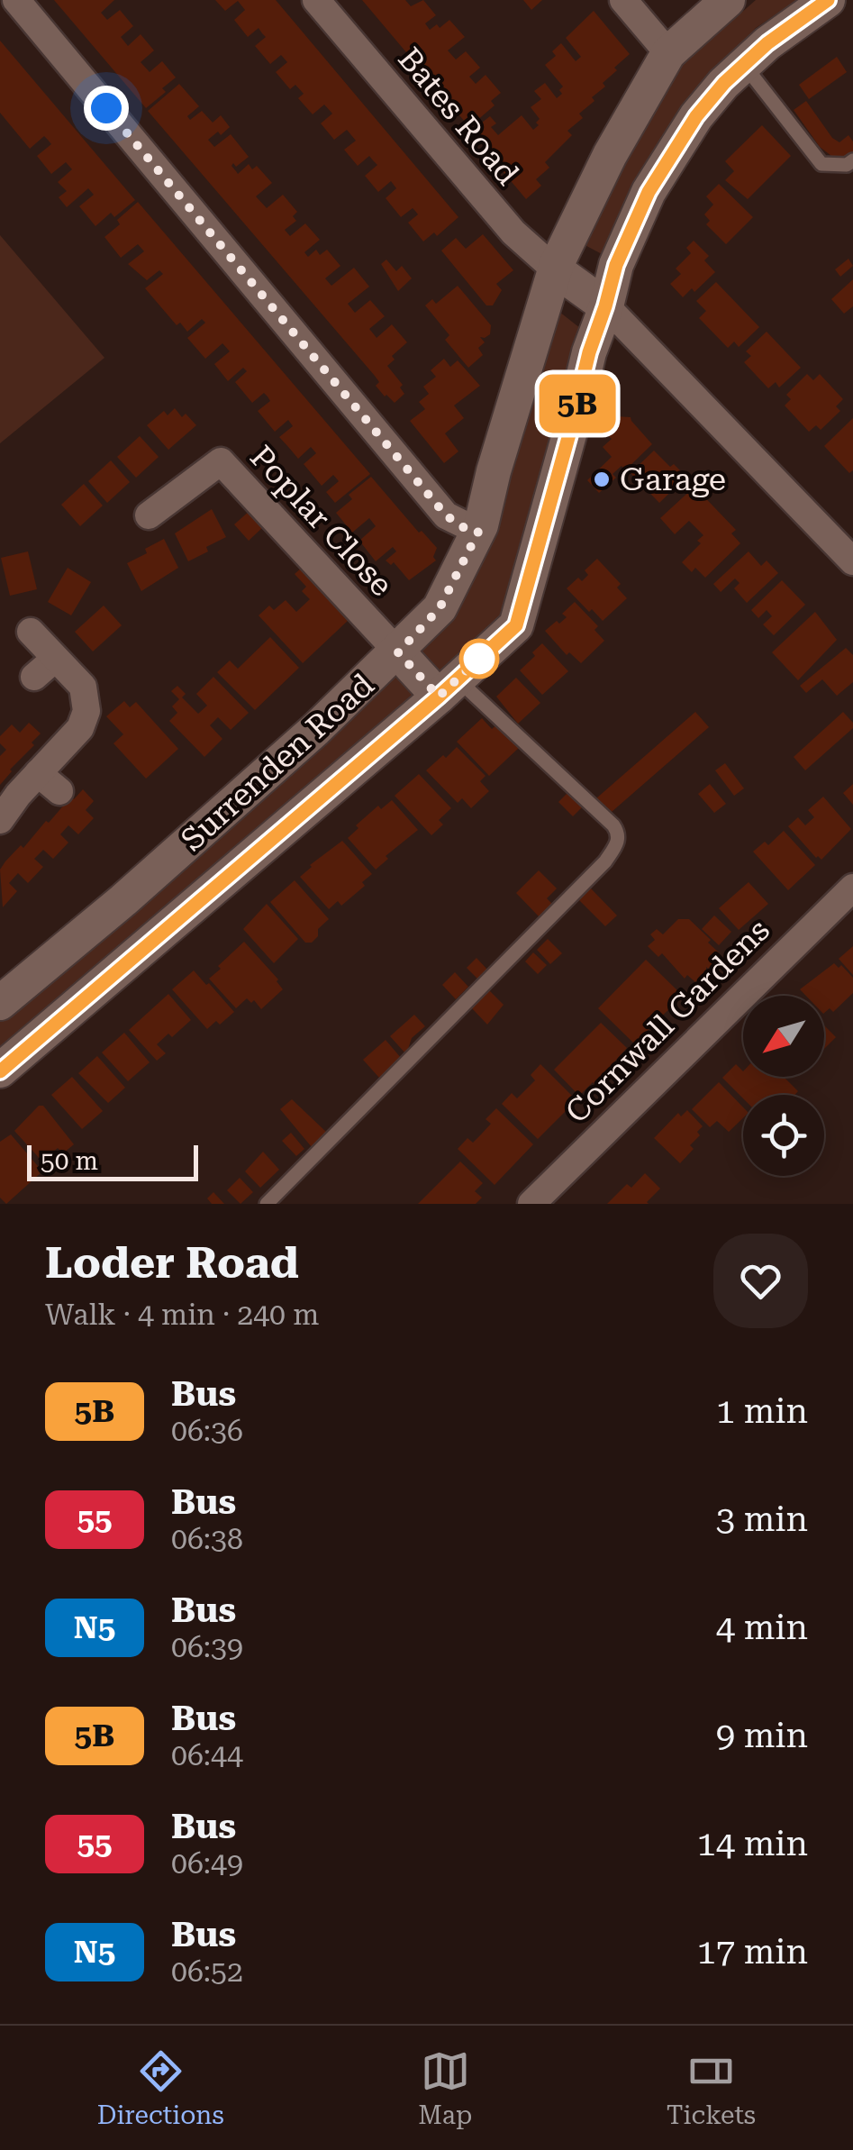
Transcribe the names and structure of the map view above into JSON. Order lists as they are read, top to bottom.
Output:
{
  "streets": {
    "street": [
      "Bates Road",
      "Poplar Close",
      "Surrenden Road",
      "Cornwall Gardens"
    ]
  },
  "crossings": [
    ["Bates Road", "Surrenden Road"],
    ["Poplar Close", "Surrenden Road"]
  ],
  "places": ["Garage"],
  "lines": ["bus line 5B"],
  "scale_bar": "50 m",
  "north": "bottom left",
  "page": {
    "on_map": "5B",
    "scale": "50 m",
    "heading": ["Loder Road", "Walk · 4 min · 240 m"],
    "list": [
      {
        "mark": "5B",
        "name": "Bus",
        "note": "06:36",
        "value": "1 min"
      },
      {
        "mark": "55",
        "name": "Bus",
        "note": "06:38",
        "value": "3 min"
      },
      {
        "mark": "N5",
        "name": "Bus",
        "note": "06:39",
        "value": "4 min"
      },
      {
        "mark": "5B",
        "name": "Bus",
        "note": "06:44",
        "value": "9 min"
      },
      {
        "mark": "55",
        "name": "Bus",
        "note": "06:49",
        "value": "14 min"
      },
      {
        "mark": "N5",
        "name": "Bus",
        "note": "06:52",
        "value": "17 min"
      }
    ],
    "tabs": ["Directions", "Map", "Tickets"]
  }
}
